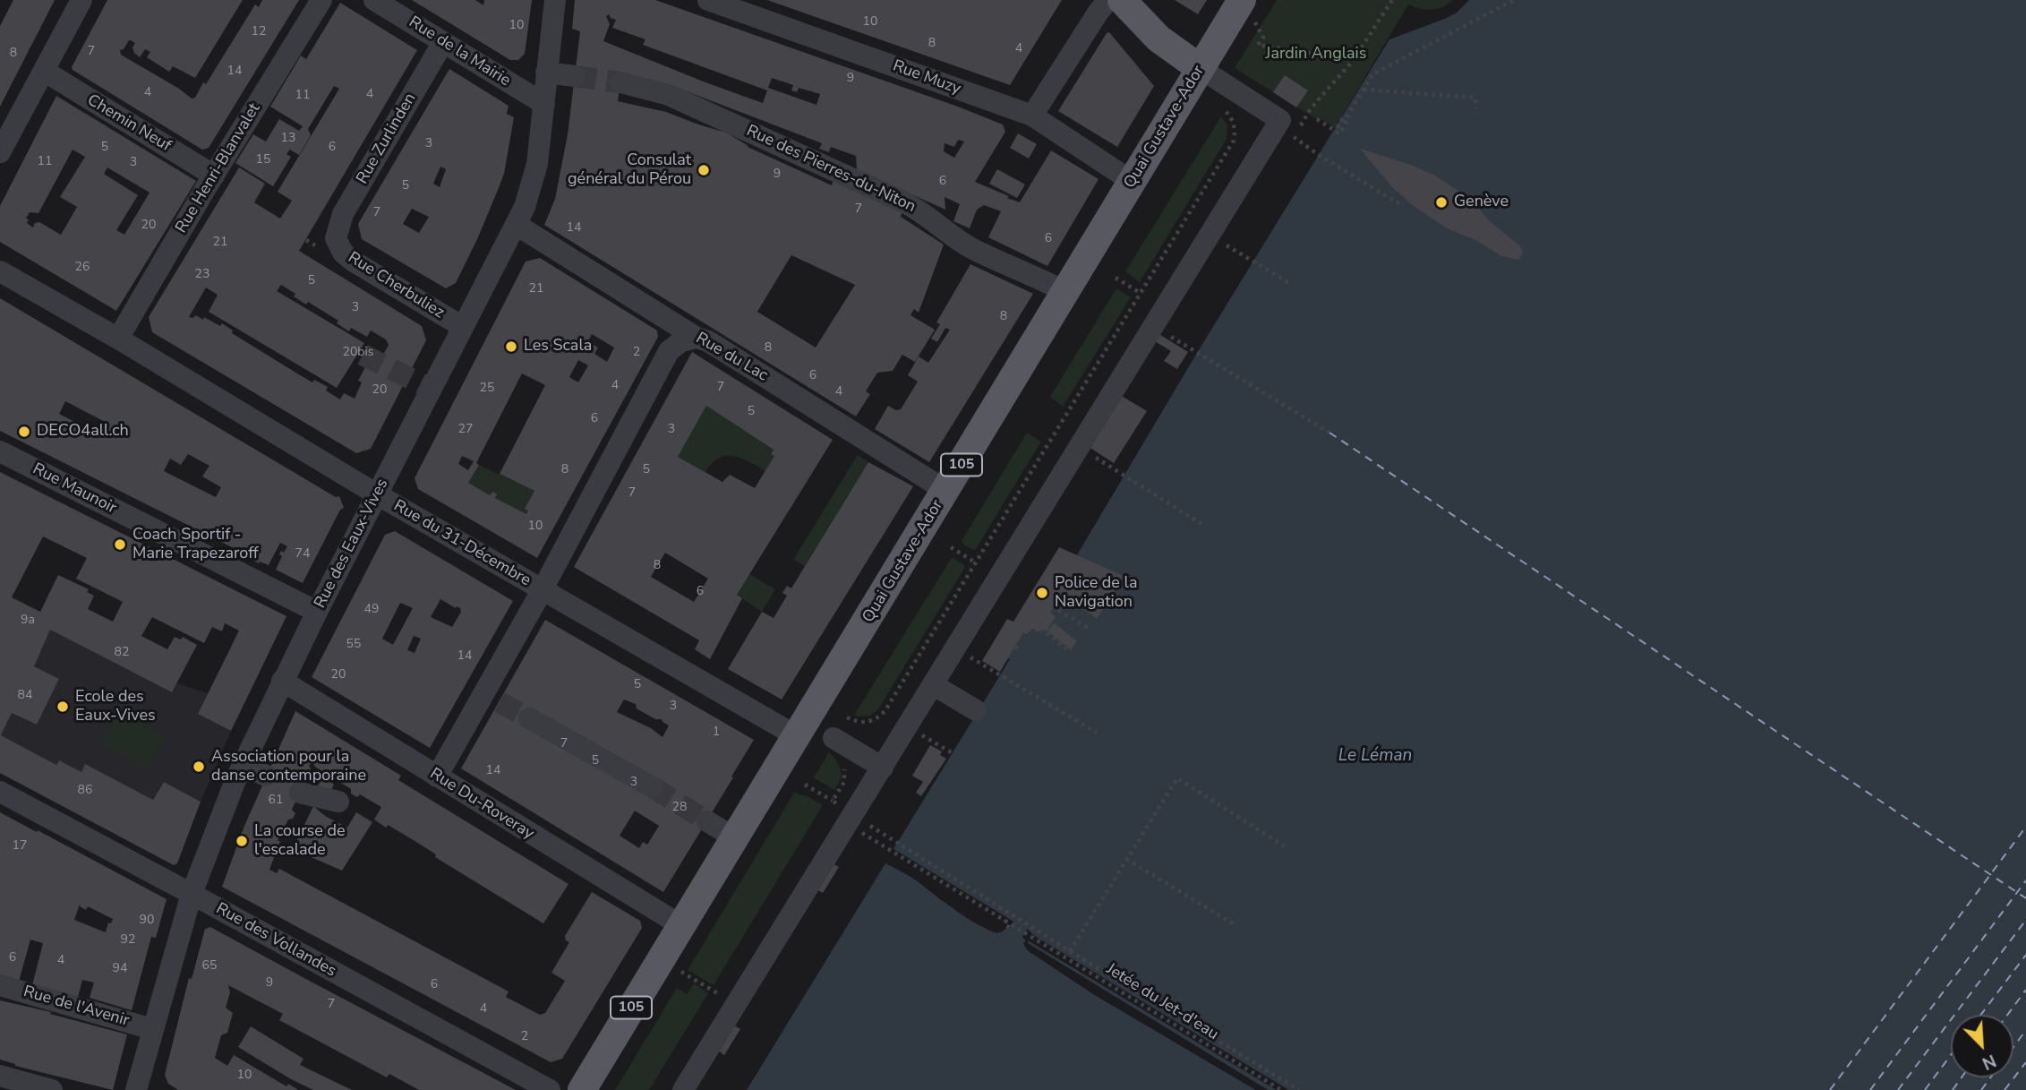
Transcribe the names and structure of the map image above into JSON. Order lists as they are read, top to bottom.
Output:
{
  "streets": {
    "main road": ["Quai Gustave-Ador", "105"],
    "street": [
      "Rue de la Mairie",
      "Rue Muzy",
      "Chemin Neuf",
      "Rue Zurlinden",
      "Rue Henri-Blanvalet",
      "Rue des Pierres-du-Niton",
      "Rue Cherbuliez",
      "Rue du Lac",
      "Rue Maunoir",
      "Rue des Eaux-Vives",
      "Rue du 31-Décembre",
      "Rue Du-Roveray",
      "Rue des Vollandes",
      "Rue de l'Avenir"
    ],
    "path": ["Jetée du Jet-d'eau"]
  },
  "crossings": [
    ["Rue de la Mairie", "Rue Zurlinden"],
    ["Rue de la Mairie", "Rue des Eaux-Vives"],
    ["Rue Muzy", "Quai Gustave-Ador"],
    ["Chemin Neuf", "Rue Henri-Blanvalet"],
    ["Quai Gustave-Ador", "Rue des Pierres-du-Niton"],
    ["Quai Gustave-Ador", "Rue du Lac"],
    ["Quai Gustave-Ador", "Rue du 31-Décembre"],
    ["Quai Gustave-Ador", "Rue Du-Roveray"],
    ["Rue Zurlinden", "Rue Cherbuliez"],
    ["Rue Henri-Blanvalet", "Rue du 31-Décembre"],
    ["Rue Cherbuliez", "Rue des Eaux-Vives"],
    ["Rue du Lac", "Rue des Eaux-Vives"],
    ["Rue Maunoir", "Rue des Eaux-Vives"],
    ["Rue des Eaux-Vives", "Rue du 31-Décembre"],
    ["Rue des Eaux-Vives", "Rue Du-Roveray"],
    ["Rue des Eaux-Vives", "Rue des Vollandes"],
    ["Rue des Eaux-Vives", "Rue de l'Avenir"]
  ],
  "water": ["Le Léman"],
  "parks": ["Jardin Anglais"],
  "places": [
    "Consulat général du Pérou",
    "Genève",
    "Les Scala",
    "DECO4all.ch",
    "Coach Sportif - Marie Trapezaroff",
    "Police de la Navigation",
    "Ecole des Eaux-Vives",
    "Association pour la danse contemporaine",
    "La course de l'escalade"
  ],
  "house_numbers": [
    "10",
    "10",
    "12",
    "8",
    "4",
    "7",
    "8",
    "14",
    "9",
    "4",
    "4",
    "11",
    "13",
    "3",
    "5",
    "6",
    "15",
    "11",
    "3",
    "9",
    "6",
    "5",
    "7",
    "7",
    "20",
    "14",
    "6",
    "21",
    "26",
    "23",
    "5",
    "21",
    "3",
    "8",
    "8",
    "20bis",
    "2",
    "6",
    "4",
    "7",
    "25",
    "20",
    "4",
    "5",
    "6",
    "27",
    "3",
    "8",
    "5",
    "7",
    "10",
    "74",
    "8",
    "6",
    "49",
    "9a",
    "55",
    "82",
    "14",
    "20",
    "5",
    "84",
    "3",
    "1",
    "7",
    "5",
    "14",
    "3",
    "86",
    "61",
    "28",
    "17",
    "90",
    "92",
    "6",
    "4",
    "65",
    "94",
    "9",
    "6",
    "7",
    "4",
    "2",
    "10"
  ],
  "north": "bottom right"
}
